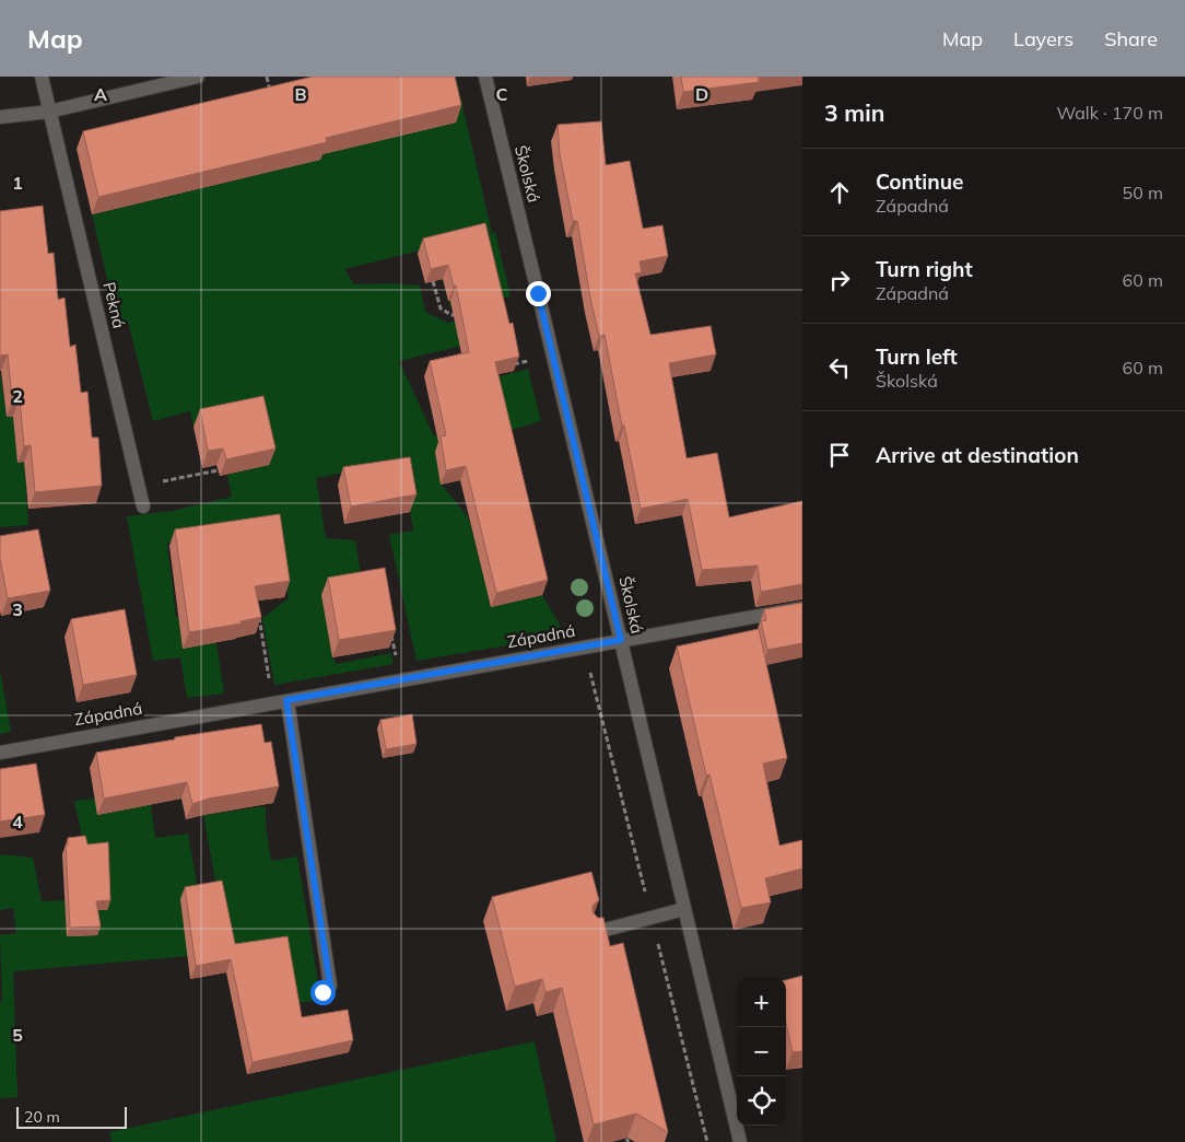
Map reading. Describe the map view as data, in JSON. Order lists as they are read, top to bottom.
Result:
{
  "streets": {
    "street": ["Školská", "Pekná", "Západná"]
  },
  "crossings": [
    ["Školská", "Západná"]
  ],
  "scale_bar": "20 m",
  "page": {
    "header": "Map",
    "nav": ["Map", "Layers", "Share"],
    "heading": ["3 min", "Walk · 170 m"],
    "list": [
      ["Continue", "Západná", "50 m"],
      ["Turn right", "Západná", "60 m"],
      ["Turn left", "Školská", "60 m"],
      "Arrive at destination"
    ],
    "map_buttons": ["+", "−"],
    "scale": "20 m"
  },
  "grid": {
    "columns": [
      "A",
      "B",
      "C",
      "D"
    ],
    "rows": [
      "1",
      "2",
      "3",
      "4",
      "5"
    ]
  }
}
